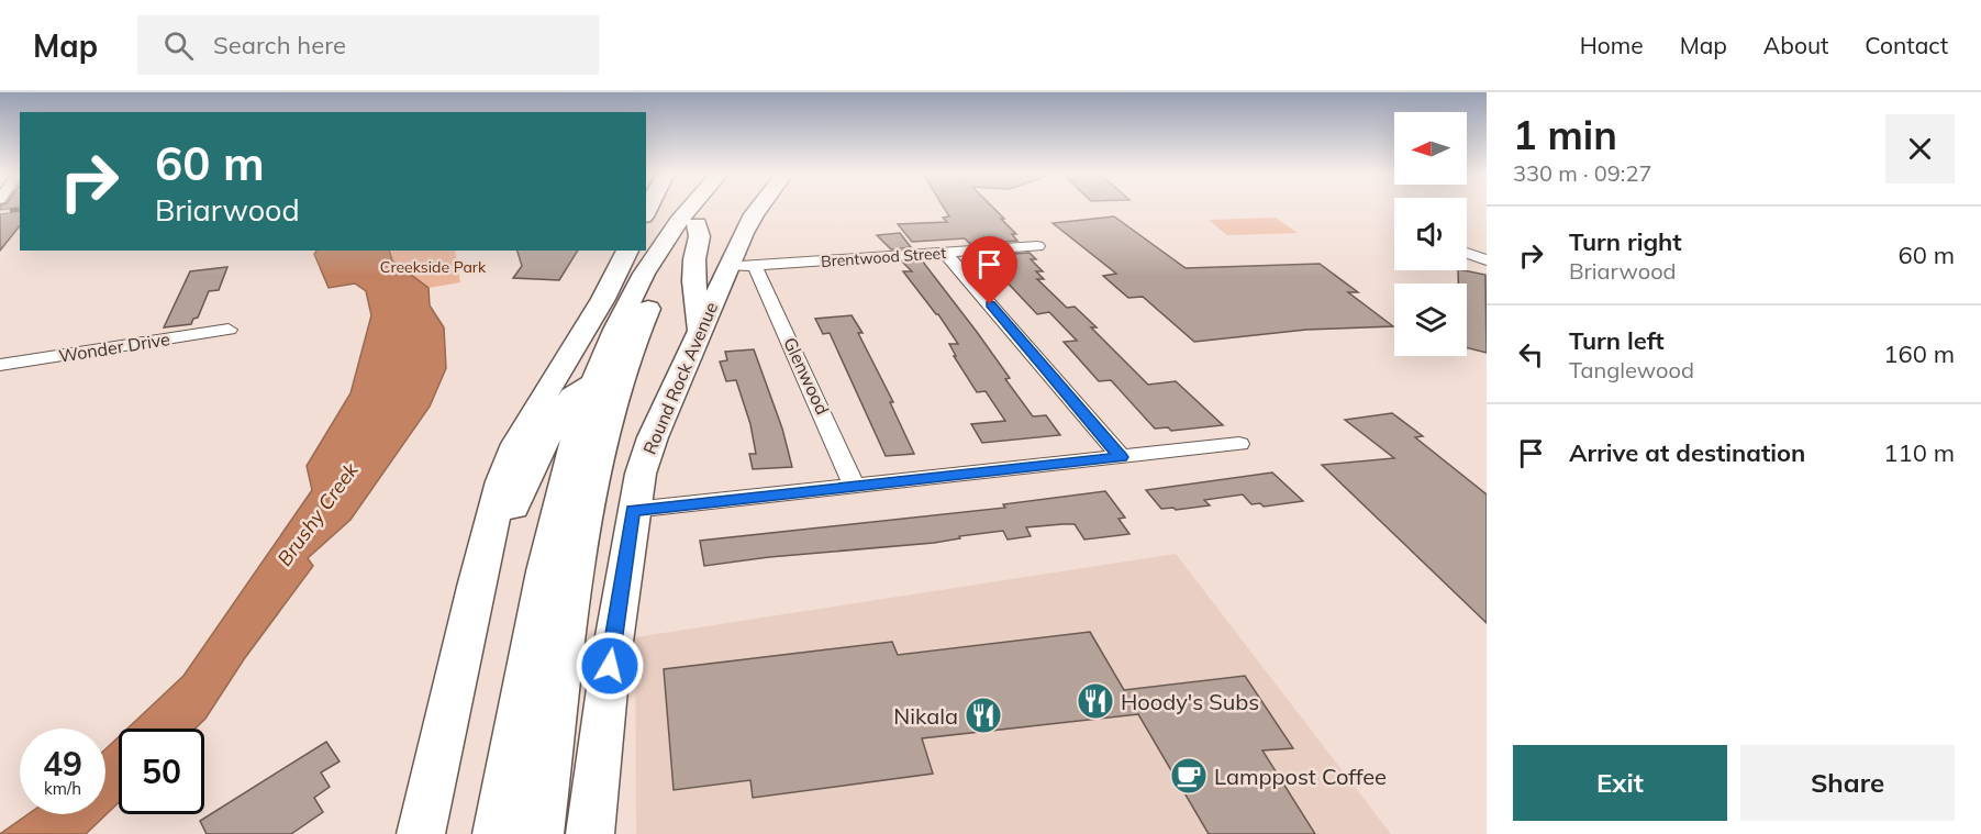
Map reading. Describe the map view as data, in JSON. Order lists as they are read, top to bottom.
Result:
{
  "streets": {
    "main road": ["Round Rock Avenue"],
    "street": ["Brentwood Street", "Wonder Drive", "Glenwood"]
  },
  "crossings": [
    ["Brentwood Street", "Glenwood"],
    ["Brentwood Street", "Round Rock Avenue"]
  ],
  "water": ["Brushy Creek"],
  "parks": ["Creekside Park"],
  "places": {
    "restaurant": ["Hoody's Subs", "Nikala"],
    "cafe": ["Lamppost Coffee"]
  },
  "north": "left",
  "page": {
    "header": "Map",
    "search": "Search here",
    "nav": [
      "Home",
      "Map",
      "About",
      "Contact"
    ],
    "heading": ["1 min", "330 m · 09:27"],
    "turn": ["60 m", "Briarwood"],
    "list": [
      {
        "name": "Turn right",
        "note": "Briarwood",
        "value": "60 m"
      },
      {
        "name": "Turn left",
        "note": "Tanglewood",
        "value": "160 m"
      },
      {
        "name": "Arrive at destination",
        "value": "110 m"
      }
    ],
    "speed": "49 km/h",
    "limit": "50",
    "buttons": ["Exit", "Share"]
  }
}
